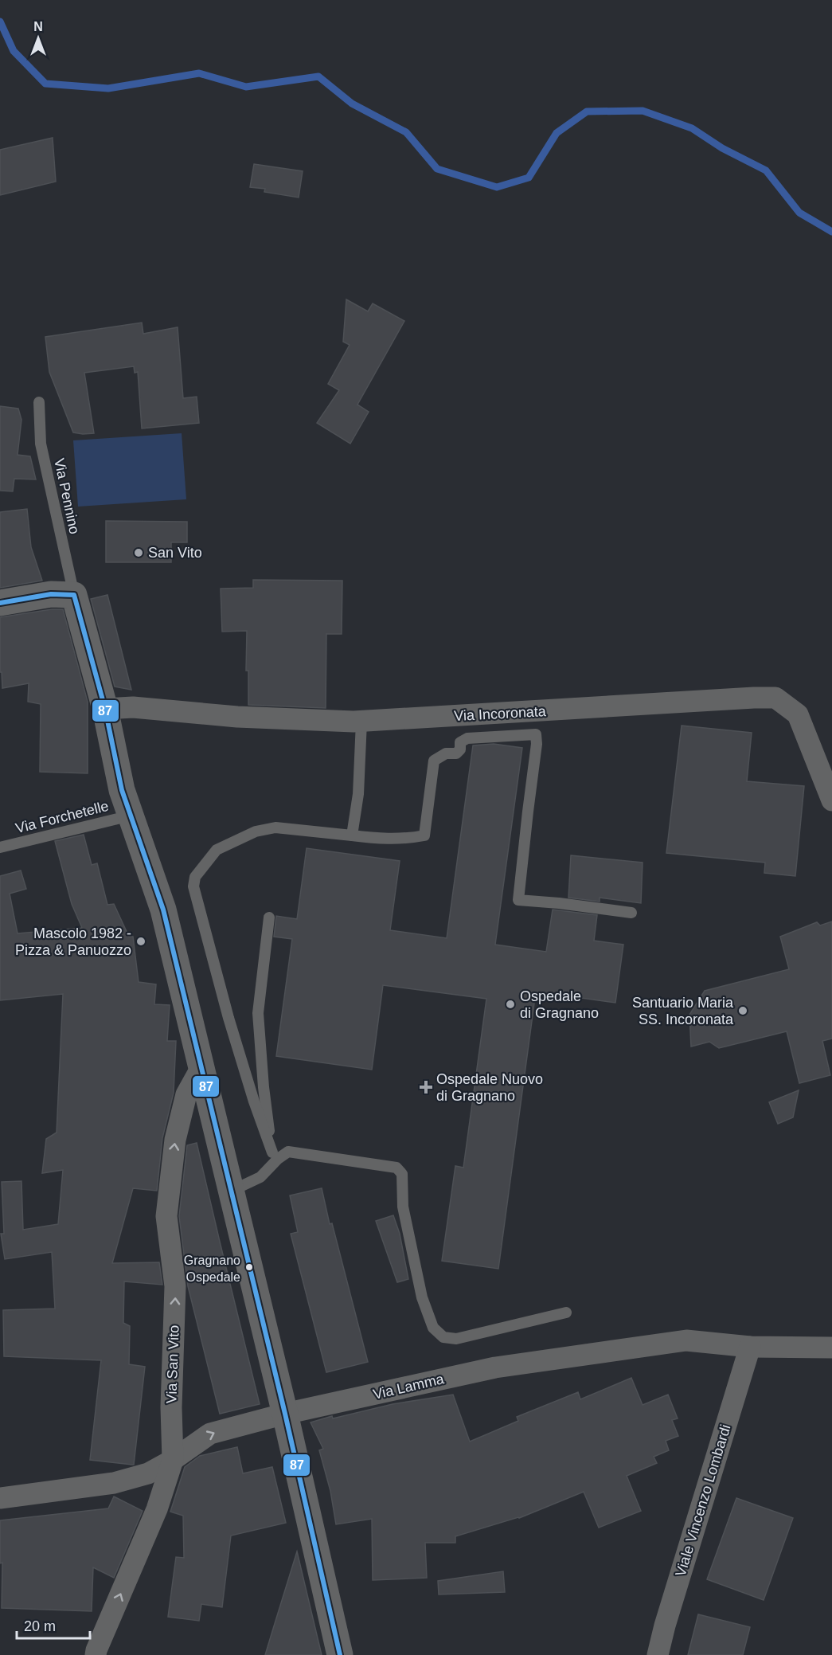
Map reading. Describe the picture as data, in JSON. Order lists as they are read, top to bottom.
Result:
{
  "streets": {
    "street": [
      "Via Incoronata",
      "Via San Vito",
      "Via Lamma",
      "Viale Vincenzo Lombardi"
    ],
    "lane": ["Via Pennino", "Via Forchetelle"]
  },
  "crossings": [
    ["Via San Vito", "Via Lamma"],
    ["Via Lamma", "Viale Vincenzo Lombardi"]
  ],
  "places": {
    "other": [
      "San Vito",
      "Mascolo 1982 - Pizza & Panuozzo",
      "Ospedale di Gragnano",
      "Santuario Maria SS. Incoronata",
      "Gragnano Ospedale"
    ],
    "health": ["Ospedale Nuovo di Gragnano"]
  },
  "lines": ["transit line 87"],
  "scale_bar": "20 m",
  "north": "top"
}
